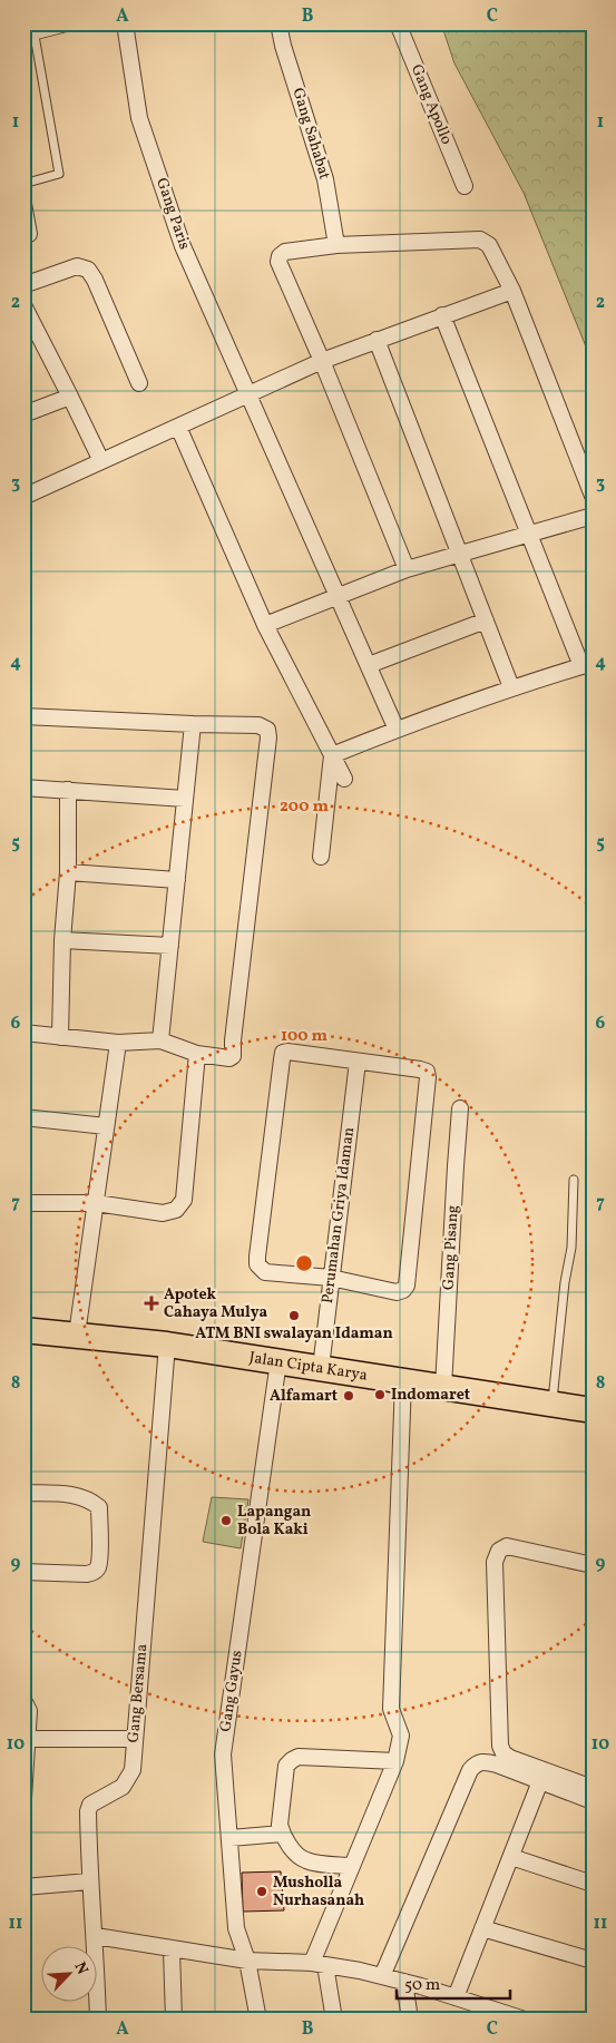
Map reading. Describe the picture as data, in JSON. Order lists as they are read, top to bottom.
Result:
{
  "streets": {
    "main road": ["Jalan Cipta Karya"],
    "street": [
      "Gang Apollo",
      "Gang Sahabat",
      "Gang Paris",
      "Perumahan Griya Idaman",
      "Gang Pisang",
      "Gang Gayus",
      "Gang Bersama"
    ]
  },
  "crossings": [
    ["Perumahan Griya Idaman", "Jalan Cipta Karya"],
    ["Gang Pisang", "Jalan Cipta Karya"],
    ["Jalan Cipta Karya", "Gang Gayus"],
    ["Jalan Cipta Karya", "Gang Bersama"]
  ],
  "places": {
    "health": ["Apotek Cahaya Mulya"],
    "other": [
      "ATM BNI swalayan Idaman",
      "Indomaret",
      "Alfamart",
      "Lapangan Bola Kaki",
      "Musholla Nurhasanah"
    ]
  },
  "scale_bar": "50 m",
  "north": "top right",
  "grid": {
    "columns": ["A", "B", "C"],
    "rows": [
      "1",
      "2",
      "3",
      "4",
      "5",
      "6",
      "7",
      "8",
      "9",
      "10",
      "11"
    ]
  },
  "rings": ["200 m", "100 m"]
}
